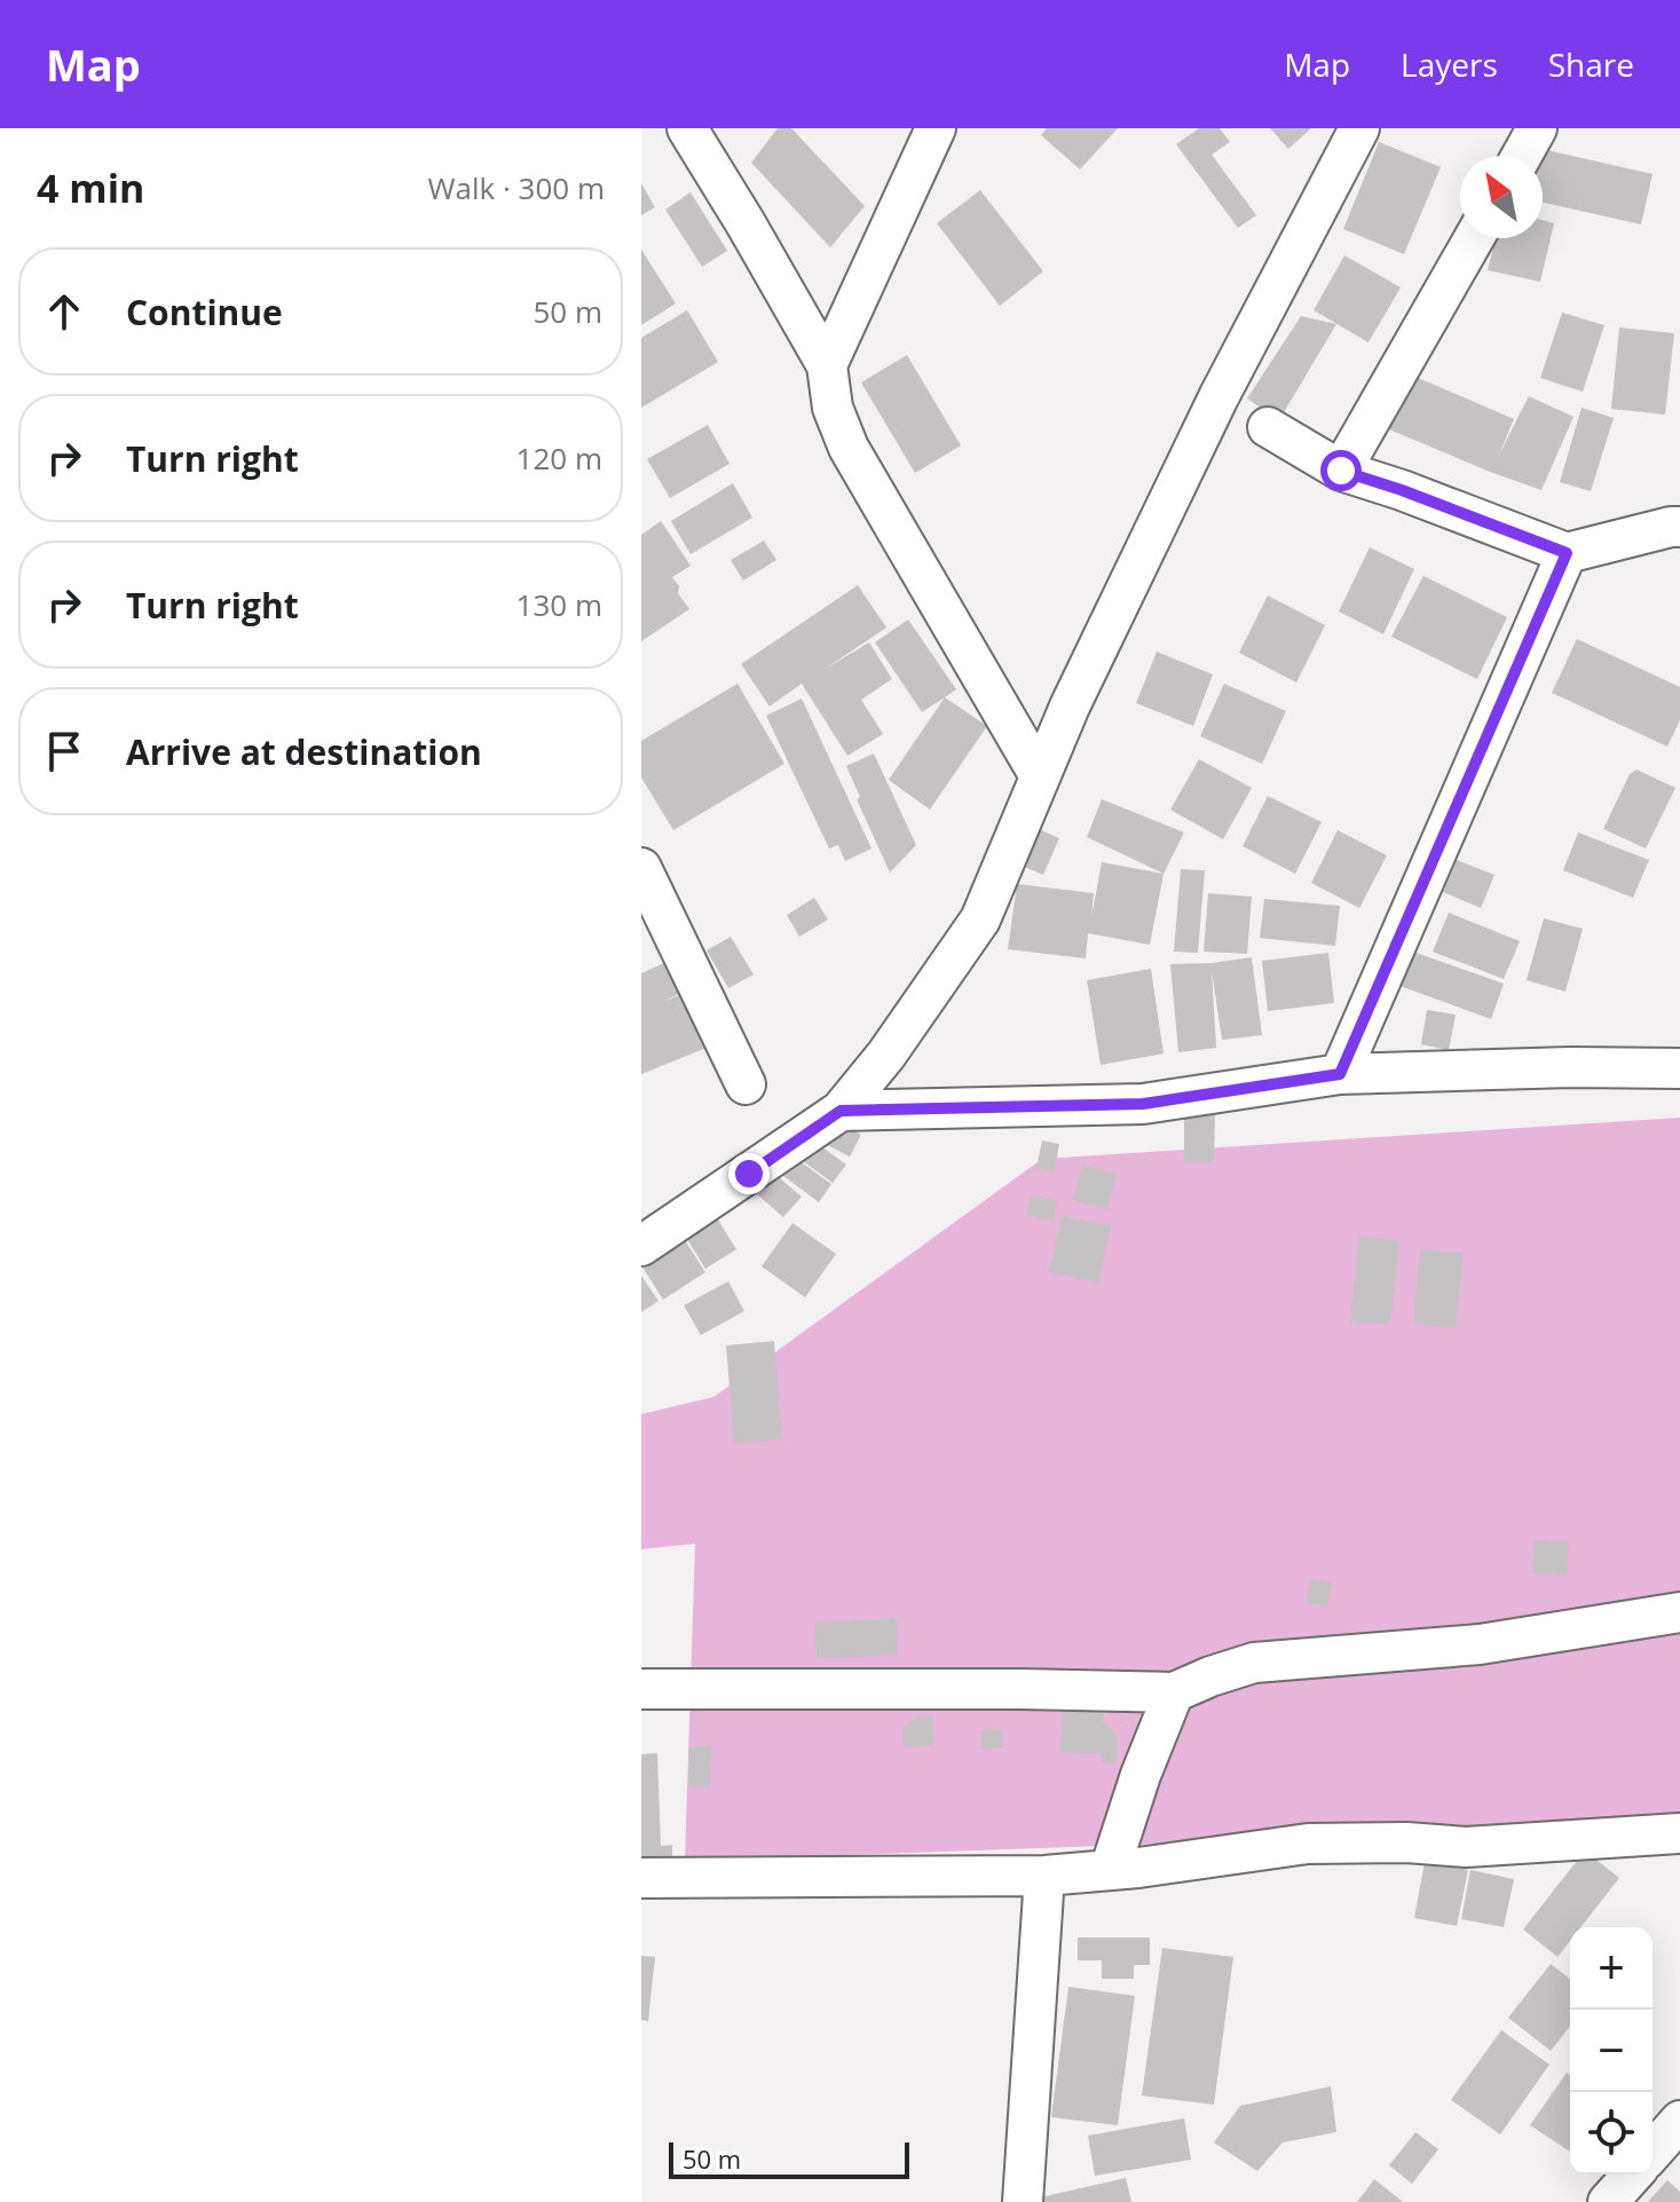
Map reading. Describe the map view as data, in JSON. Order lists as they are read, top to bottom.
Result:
{
  "scale_bar": "50 m",
  "north": "top left",
  "page": {
    "header": "Map",
    "nav": ["Map", "Layers", "Share"],
    "heading": ["4 min", "Walk · 300 m"],
    "list": [
      ["Continue", "50 m"],
      ["Turn right", "120 m"],
      ["Turn right", "130 m"],
      "Arrive at destination"
    ],
    "map_buttons": ["+", "−"],
    "scale": "50 m"
  }
}
